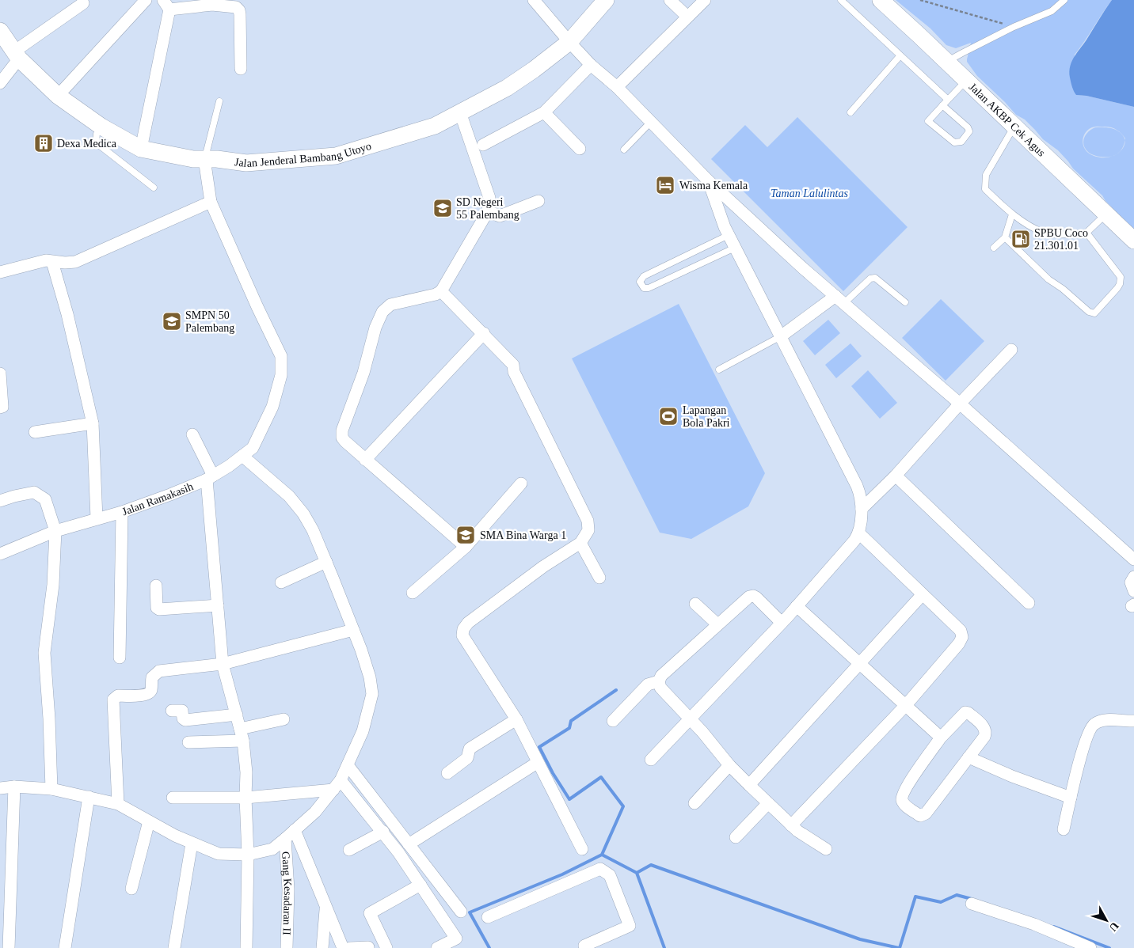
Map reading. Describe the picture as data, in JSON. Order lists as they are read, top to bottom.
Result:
{
  "streets": {
    "street": [
      "Jalan AKBP Cek Agus",
      "Jalan Jenderal Bambang Utoyo",
      "Jalan Ramakasih",
      "Gang Kesadaran II"
    ]
  },
  "crossings": [
    ["Jalan Jenderal Bambang Utoyo", "Jalan Ramakasih"]
  ],
  "parks": ["Taman Lalulintas"],
  "places": {
    "building": ["Dexa Medica"],
    "hotel": ["Wisma Kemala"],
    "school or university": ["SD Negeri 55 Palembang", "SMPN 50 Palembang", "SMA Bina Warga 1"],
    "fuel station": ["SPBU Coco 21.301.01"],
    "sports": ["Lapangan Bola Pakri"]
  },
  "north": "bottom right"
}
